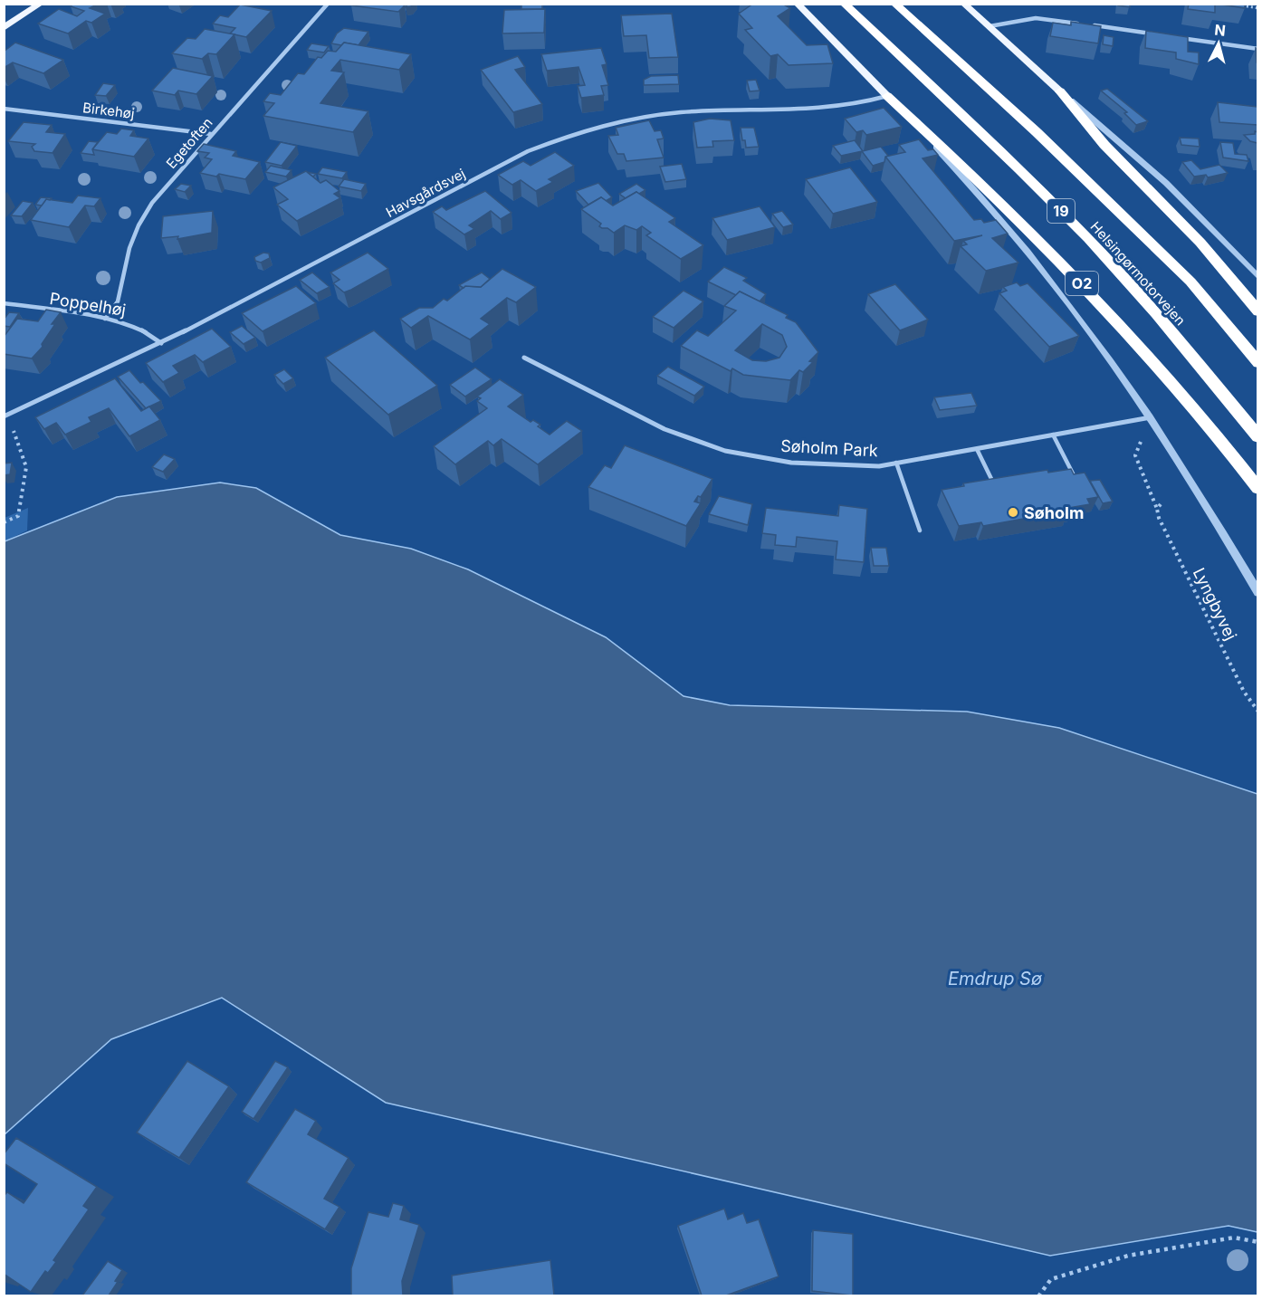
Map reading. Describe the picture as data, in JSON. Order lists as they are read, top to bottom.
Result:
{
  "streets": {
    "highway": ["19", "Helsingørmotorvejen", "O2"],
    "street": [
      "Birkehøj",
      "Egetoften",
      "Havsgårdsvej",
      "Poppelhøj",
      "Søholm Park"
    ],
    "path": ["Lyngbyvej"]
  },
  "crossings": [
    ["Birkehøj", "Egetoften"],
    ["Egetoften", "Poppelhøj"],
    ["Havsgårdsvej", "O2"],
    ["Havsgårdsvej", "Poppelhøj"]
  ],
  "water": ["Emdrup Sø"],
  "places": ["Søholm"],
  "north": "top"
}
